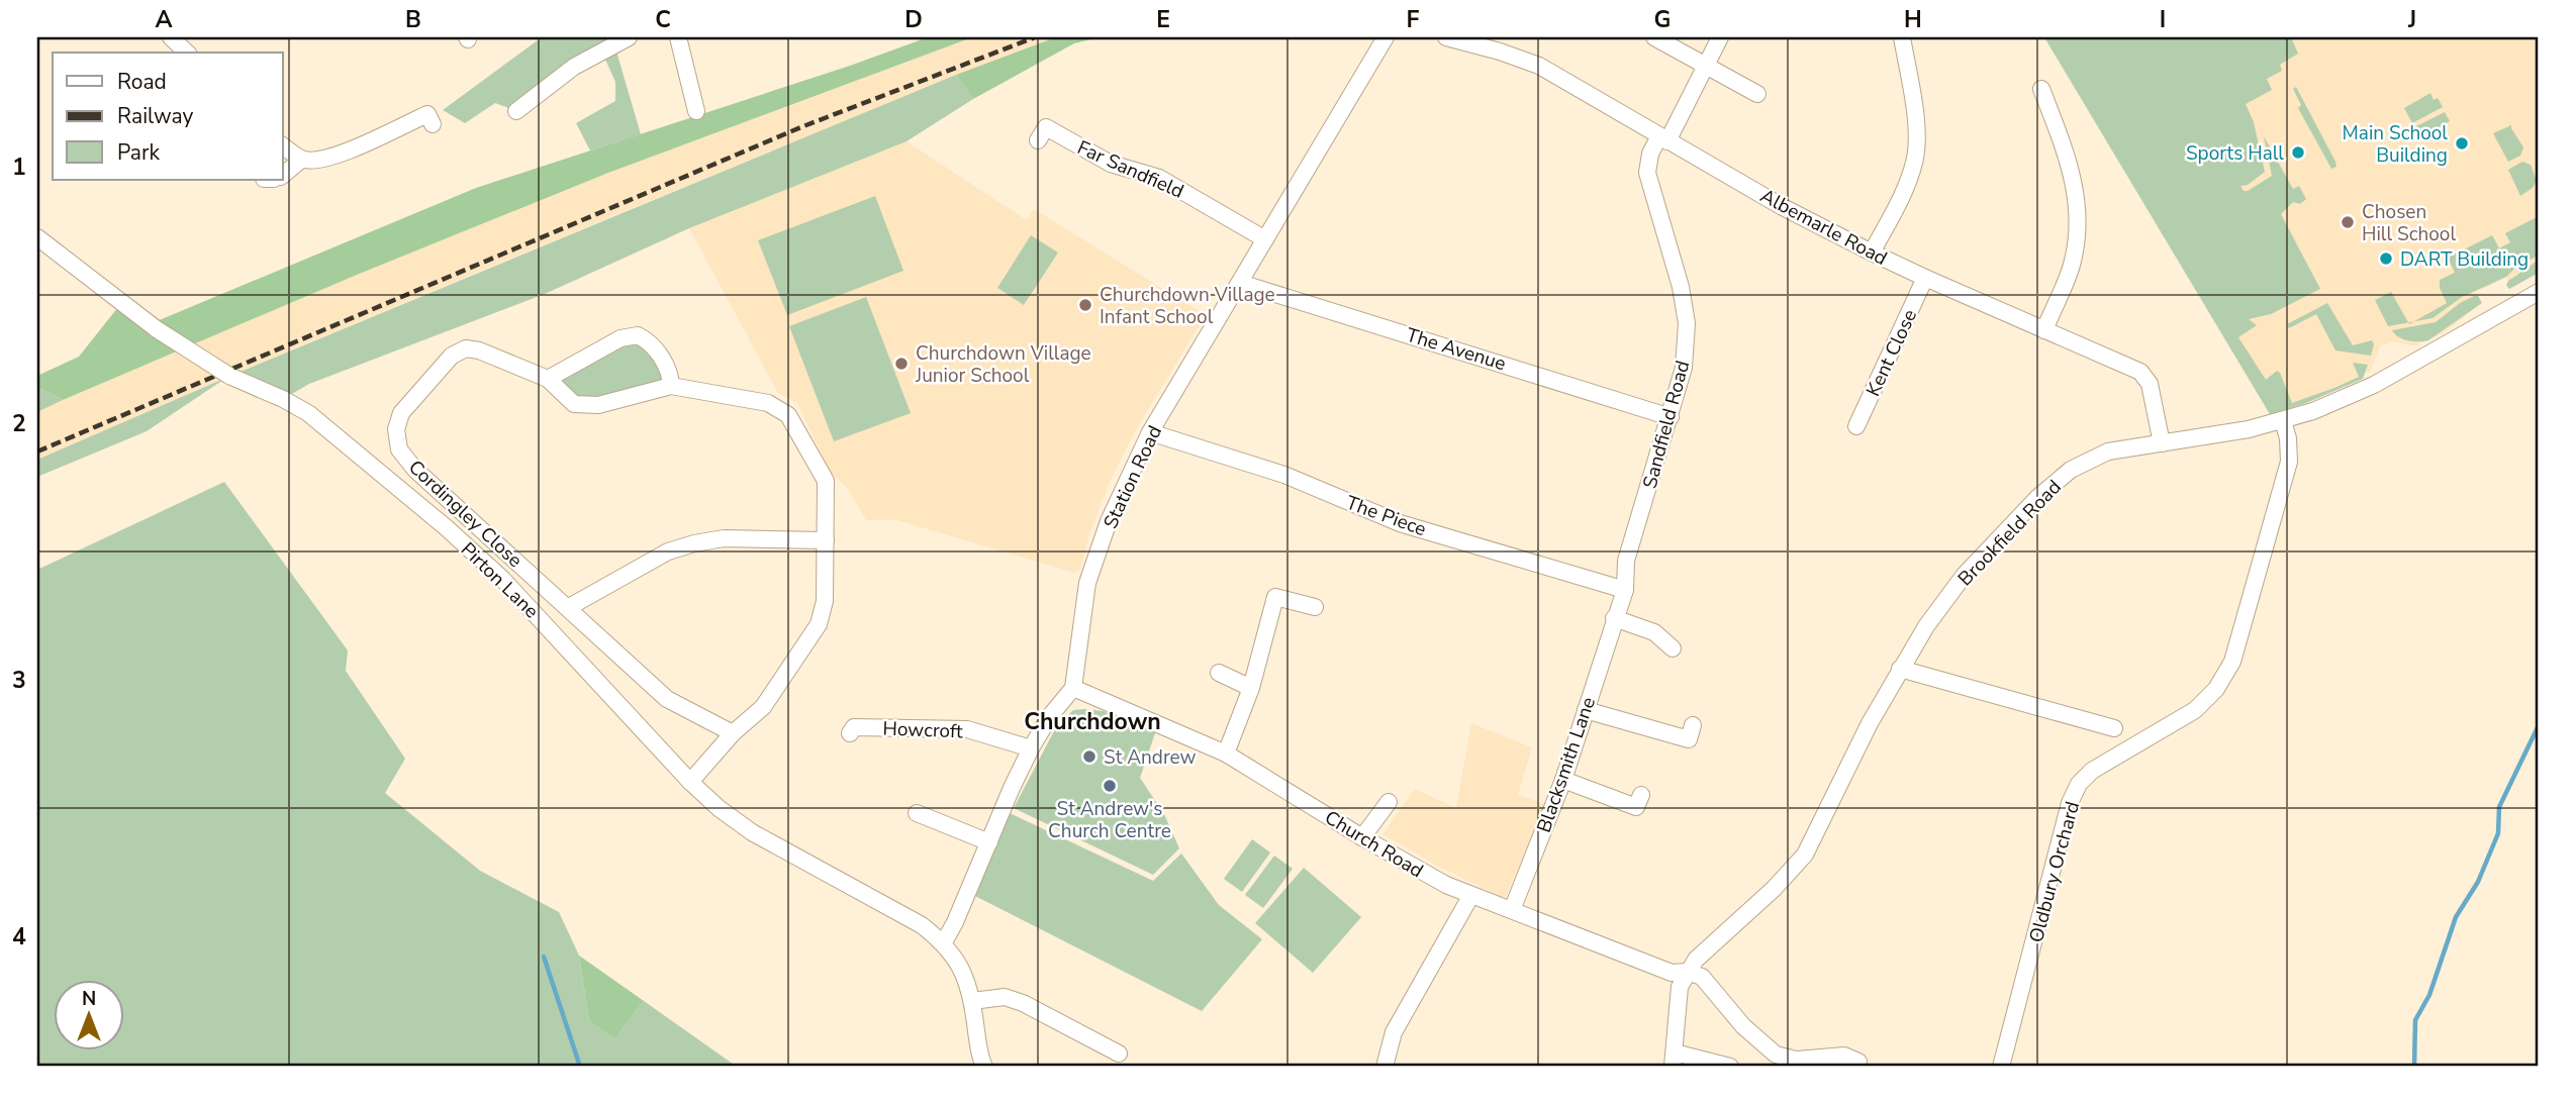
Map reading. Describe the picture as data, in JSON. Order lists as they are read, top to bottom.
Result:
{
  "streets": {
    "street": [
      "Far Sandfield",
      "Albemarle Road",
      "The Avenue",
      "Kent Close",
      "Sandfield Road",
      "Station Road",
      "Cordingley Close",
      "The Piece",
      "Brookfield Road",
      "Pirton Lane",
      "Howcroft",
      "Blacksmith Lane",
      "Church Road",
      "Oldbury Orchard"
    ]
  },
  "crossings": [
    ["Far Sandfield", "Station Road"],
    ["Albemarle Road", "Kent Close"],
    ["Albemarle Road", "Sandfield Road"],
    ["Albemarle Road", "Brookfield Road"],
    ["The Avenue", "Sandfield Road"],
    ["The Avenue", "Station Road"],
    ["Sandfield Road", "The Piece"],
    ["Sandfield Road", "Blacksmith Lane"],
    ["Station Road", "The Piece"],
    ["Station Road", "Church Road"],
    ["Cordingley Close", "Pirton Lane"],
    ["The Piece", "Blacksmith Lane"],
    ["Brookfield Road", "Church Road"],
    ["Brookfield Road", "Oldbury Orchard"],
    ["Blacksmith Lane", "Church Road"]
  ],
  "districts": ["Churchdown"],
  "places": [
    "Main School Building",
    "Sports Hall",
    "Chosen Hill School",
    "DART Building",
    "Churchdown Village Infant School",
    "Churchdown Village Junior School",
    "St Andrew",
    "St Andrew's Church Centre"
  ],
  "legend": ["Road", "Railway", "Park"],
  "north": "top",
  "grid": {
    "columns": [
      "A",
      "B",
      "C",
      "D",
      "E",
      "F",
      "G",
      "H",
      "I",
      "J"
    ],
    "rows": [
      "1",
      "2",
      "3",
      "4"
    ]
  }
}
